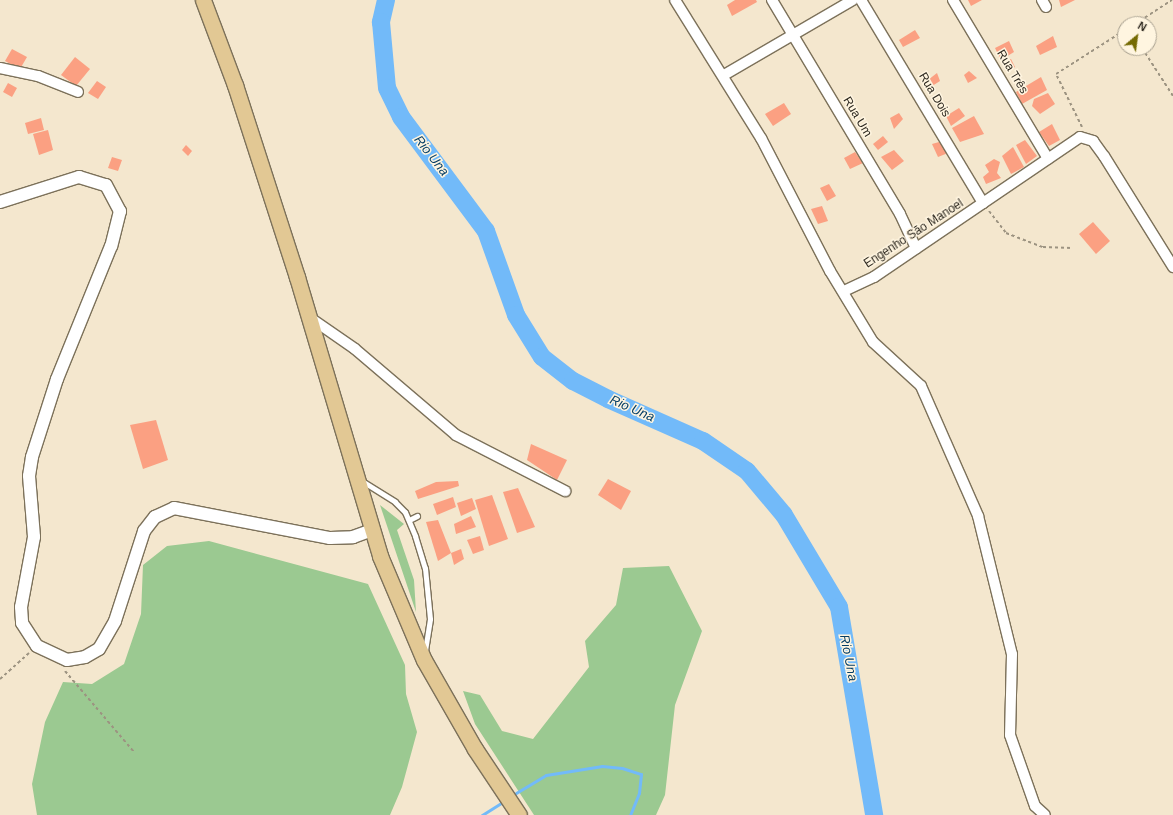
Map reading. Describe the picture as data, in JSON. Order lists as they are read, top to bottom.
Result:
{
  "streets": {
    "street": [
      "Rua Três",
      "Rua Dois",
      "Rua Um",
      "Engenho São Manoel"
    ]
  },
  "crossings": [
    ["Rua Três", "Engenho São Manoel"],
    ["Rua Dois", "Engenho São Manoel"],
    ["Rua Um", "Engenho São Manoel"]
  ],
  "water": ["Rio Una"],
  "north": "top right"
}
